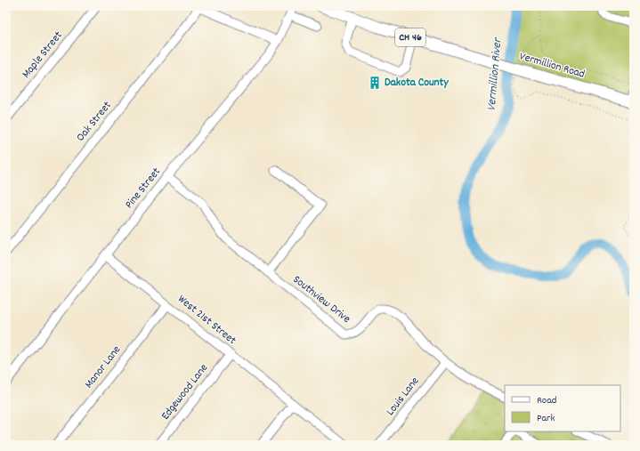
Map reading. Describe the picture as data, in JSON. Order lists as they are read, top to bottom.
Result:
{
  "streets": {
    "main road": ["CH 46", "Vermillion Road"],
    "street": [
      "Maple Street",
      "Oak Street",
      "Pine Street",
      "Southview Drive",
      "West 21st Street",
      "Manor Lane",
      "Edgewood Lane",
      "Louis Lane"
    ]
  },
  "crossings": [
    ["Pine Street", "Southview Drive"],
    ["Pine Street", "West 21st Street"],
    ["Southview Drive", "Louis Lane"],
    ["West 21st Street", "Manor Lane"],
    ["West 21st Street", "Edgewood Lane"]
  ],
  "water": ["Vermillion River"],
  "places": {
    "building": ["Dakota County"]
  },
  "legend": ["Road", "Park"]
}
